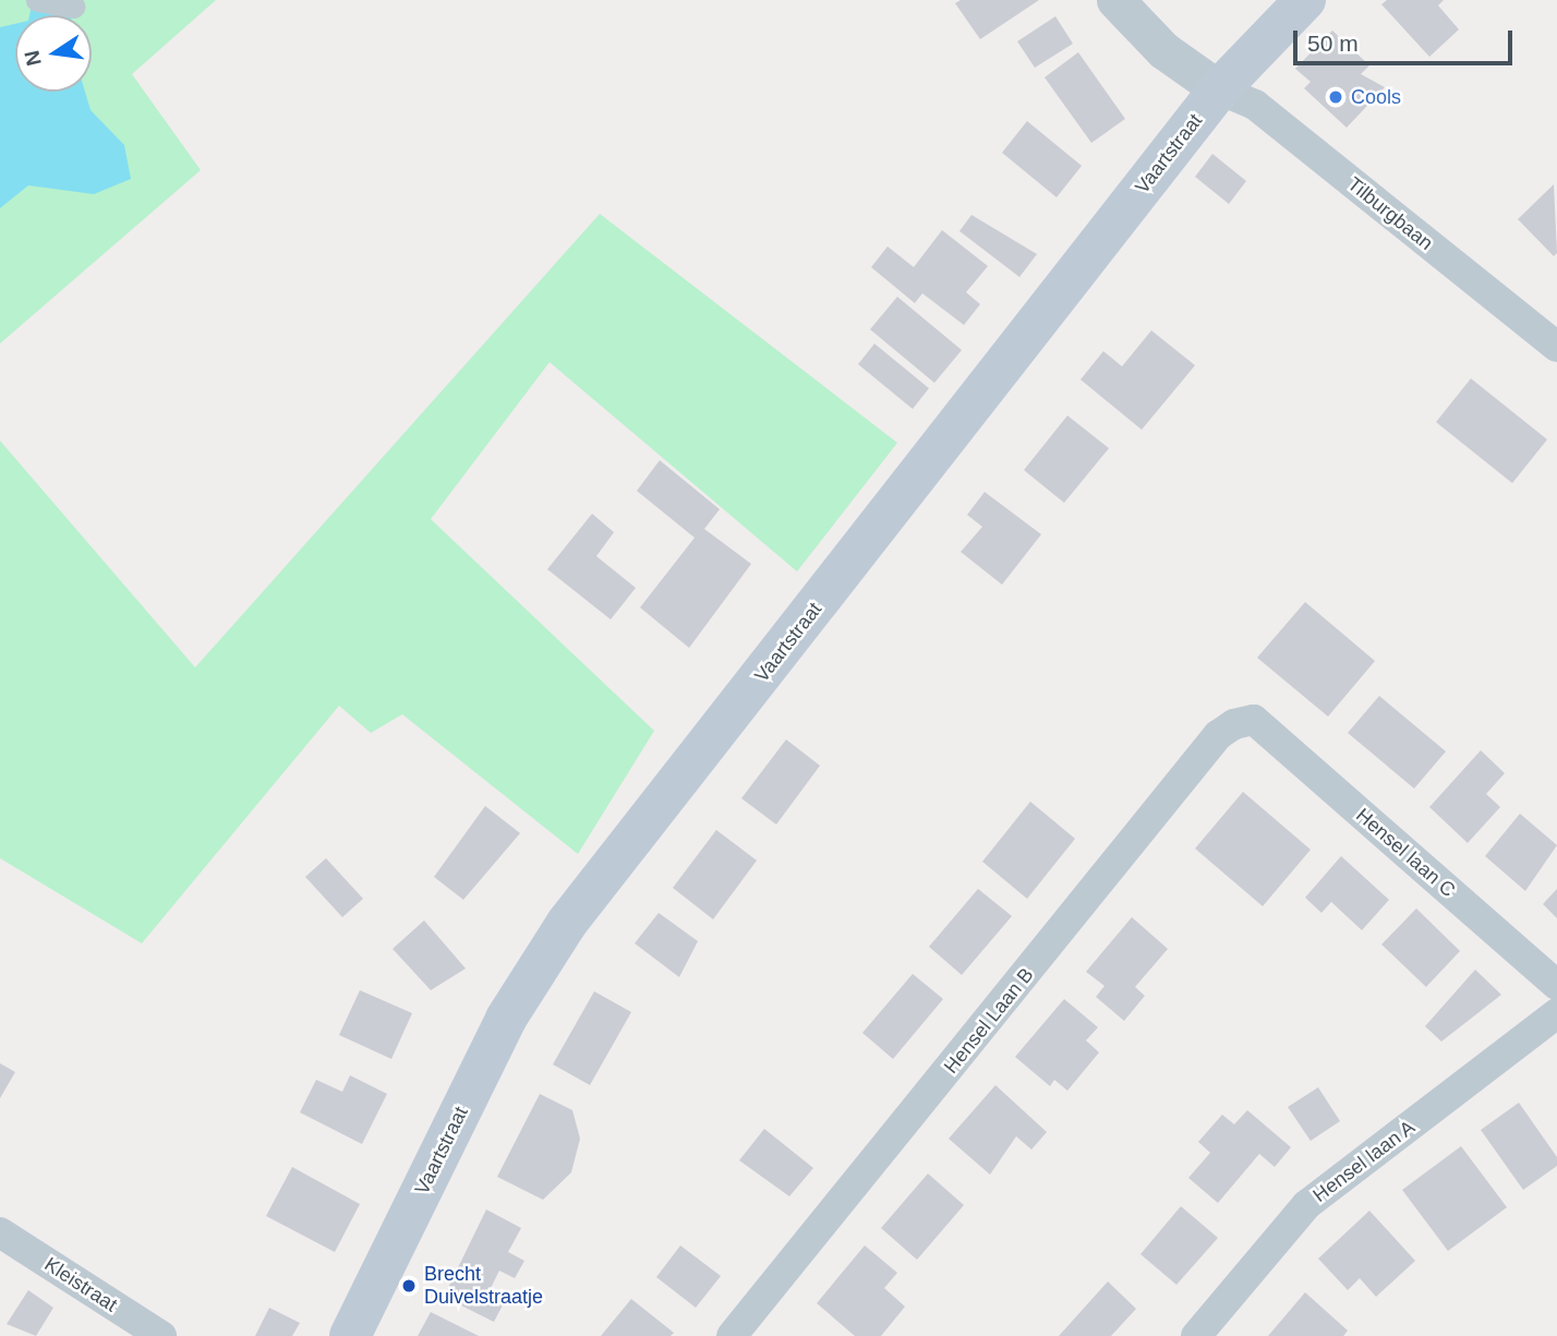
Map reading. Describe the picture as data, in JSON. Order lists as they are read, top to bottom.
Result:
{
  "streets": {
    "main road": ["Vaartstraat"],
    "street": [
      "Tilburgbaan",
      "Hensel laan C",
      "Hensel Laan B",
      "Hensel laan A",
      "Kleistraat"
    ]
  },
  "crossings": [
    ["Vaartstraat", "Tilburgbaan"],
    ["Hensel laan C", "Hensel Laan B"]
  ],
  "places": ["Cools", "Brecht Duivelstraatje"],
  "scale_bar": "50 m",
  "north": "left"
}
